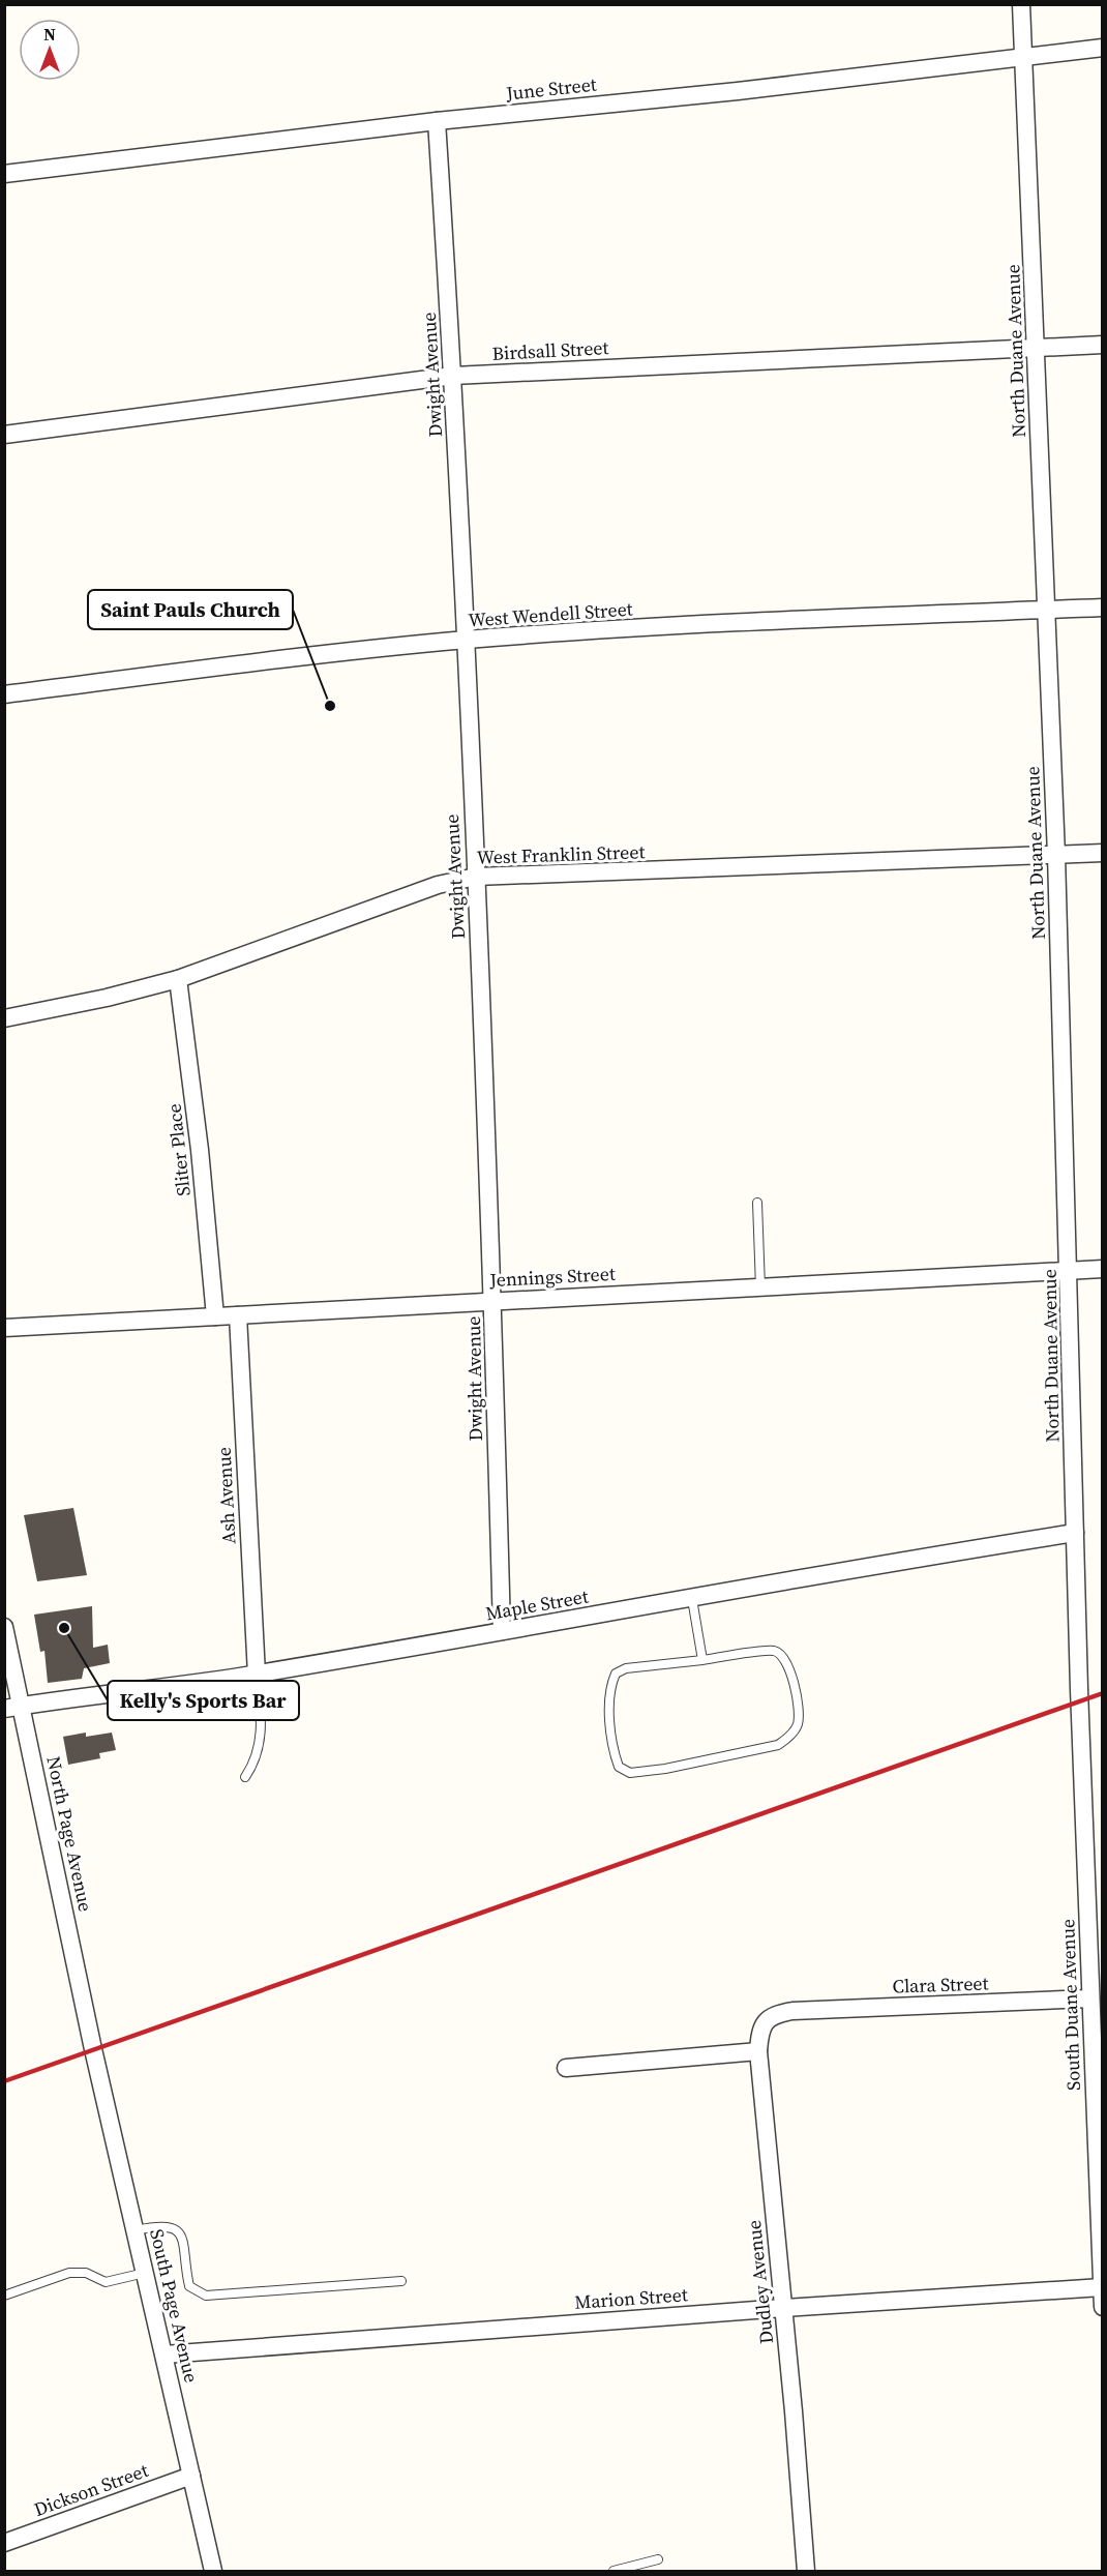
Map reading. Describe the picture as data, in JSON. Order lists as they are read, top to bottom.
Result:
{
  "streets": {
    "street": [
      "June Street",
      "Birdsall Street",
      "North Duane Avenue",
      "Dwight Avenue",
      "West Wendell Street",
      "West Franklin Street",
      "Sliter Place",
      "Jennings Street",
      "Ash Avenue",
      "Maple Street",
      "North Page Avenue",
      "Clara Street",
      "South Duane Avenue",
      "Dudley Avenue",
      "Marion Street",
      "South Page Avenue",
      "Dickson Street"
    ]
  },
  "crossings": [
    ["June Street", "North Duane Avenue"],
    ["June Street", "Dwight Avenue"],
    ["Birdsall Street", "North Duane Avenue"],
    ["Birdsall Street", "Dwight Avenue"],
    ["North Duane Avenue", "West Wendell Street"],
    ["North Duane Avenue", "West Franklin Street"],
    ["North Duane Avenue", "Jennings Street"],
    ["North Duane Avenue", "Maple Street"],
    ["North Duane Avenue", "South Duane Avenue"],
    ["Dwight Avenue", "West Wendell Street"],
    ["Dwight Avenue", "West Franklin Street"],
    ["Dwight Avenue", "Jennings Street"],
    ["Dwight Avenue", "Maple Street"],
    ["West Franklin Street", "Sliter Place"],
    ["Sliter Place", "Jennings Street"],
    ["Jennings Street", "Ash Avenue"],
    ["Ash Avenue", "Maple Street"],
    ["Maple Street", "North Page Avenue"],
    ["North Page Avenue", "South Page Avenue"],
    ["Clara Street", "South Duane Avenue"],
    ["Clara Street", "Dudley Avenue"],
    ["South Duane Avenue", "Marion Street"],
    ["Dudley Avenue", "Marion Street"],
    ["Marion Street", "South Page Avenue"],
    ["South Page Avenue", "Dickson Street"]
  ],
  "places": ["Saint Pauls Church", "Kelly's Sports Bar"],
  "north": "top"
}
